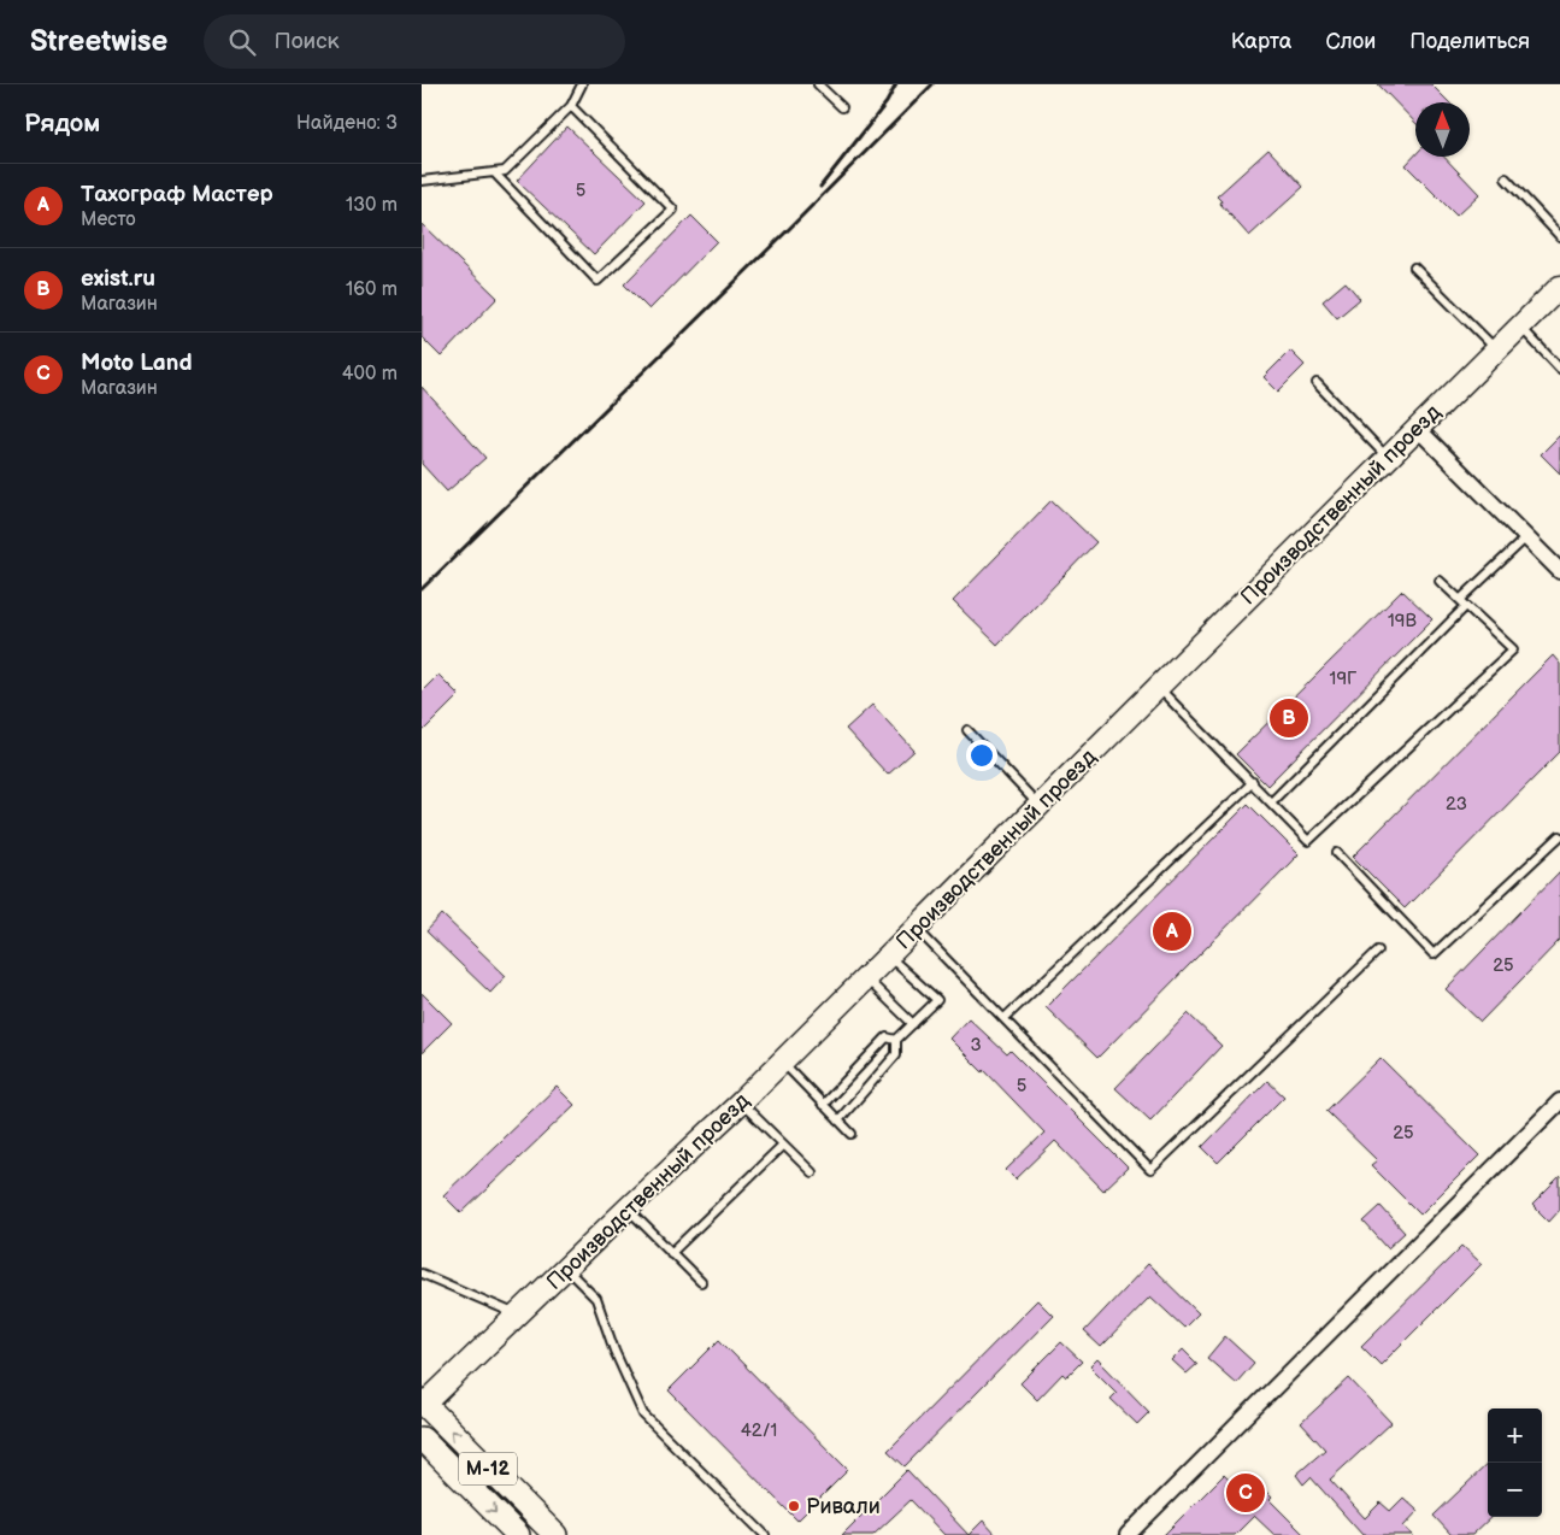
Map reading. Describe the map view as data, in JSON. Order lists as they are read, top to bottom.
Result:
{
  "streets": {
    "main road": ["М-12"],
    "street": ["Производственный проезд"]
  },
  "crossings": [
    ["Производственный проезд", "М-12"]
  ],
  "places": ["Ривали"],
  "house_numbers": [
    "5",
    "19В",
    "19Г",
    "23",
    "25",
    "3",
    "5",
    "25",
    "42/1"
  ],
  "north": "top",
  "page": {
    "header": "Streetwise",
    "search": "Поиск",
    "nav": ["Карта", "Слои", "Поделиться"],
    "heading": ["Рядом", "Найдено: 3"],
    "list": [
      {
        "mark": "A",
        "name": "Тахограф Мастер",
        "note": "Место",
        "value": "130 m"
      },
      {
        "mark": "B",
        "name": "exist.ru",
        "note": "Магазин",
        "value": "160 m"
      },
      {
        "mark": "C",
        "name": "Moto Land",
        "note": "Магазин",
        "value": "400 m"
      }
    ],
    "pins": ["B", "A", "C"],
    "map_buttons": ["+", "−"]
  }
}
